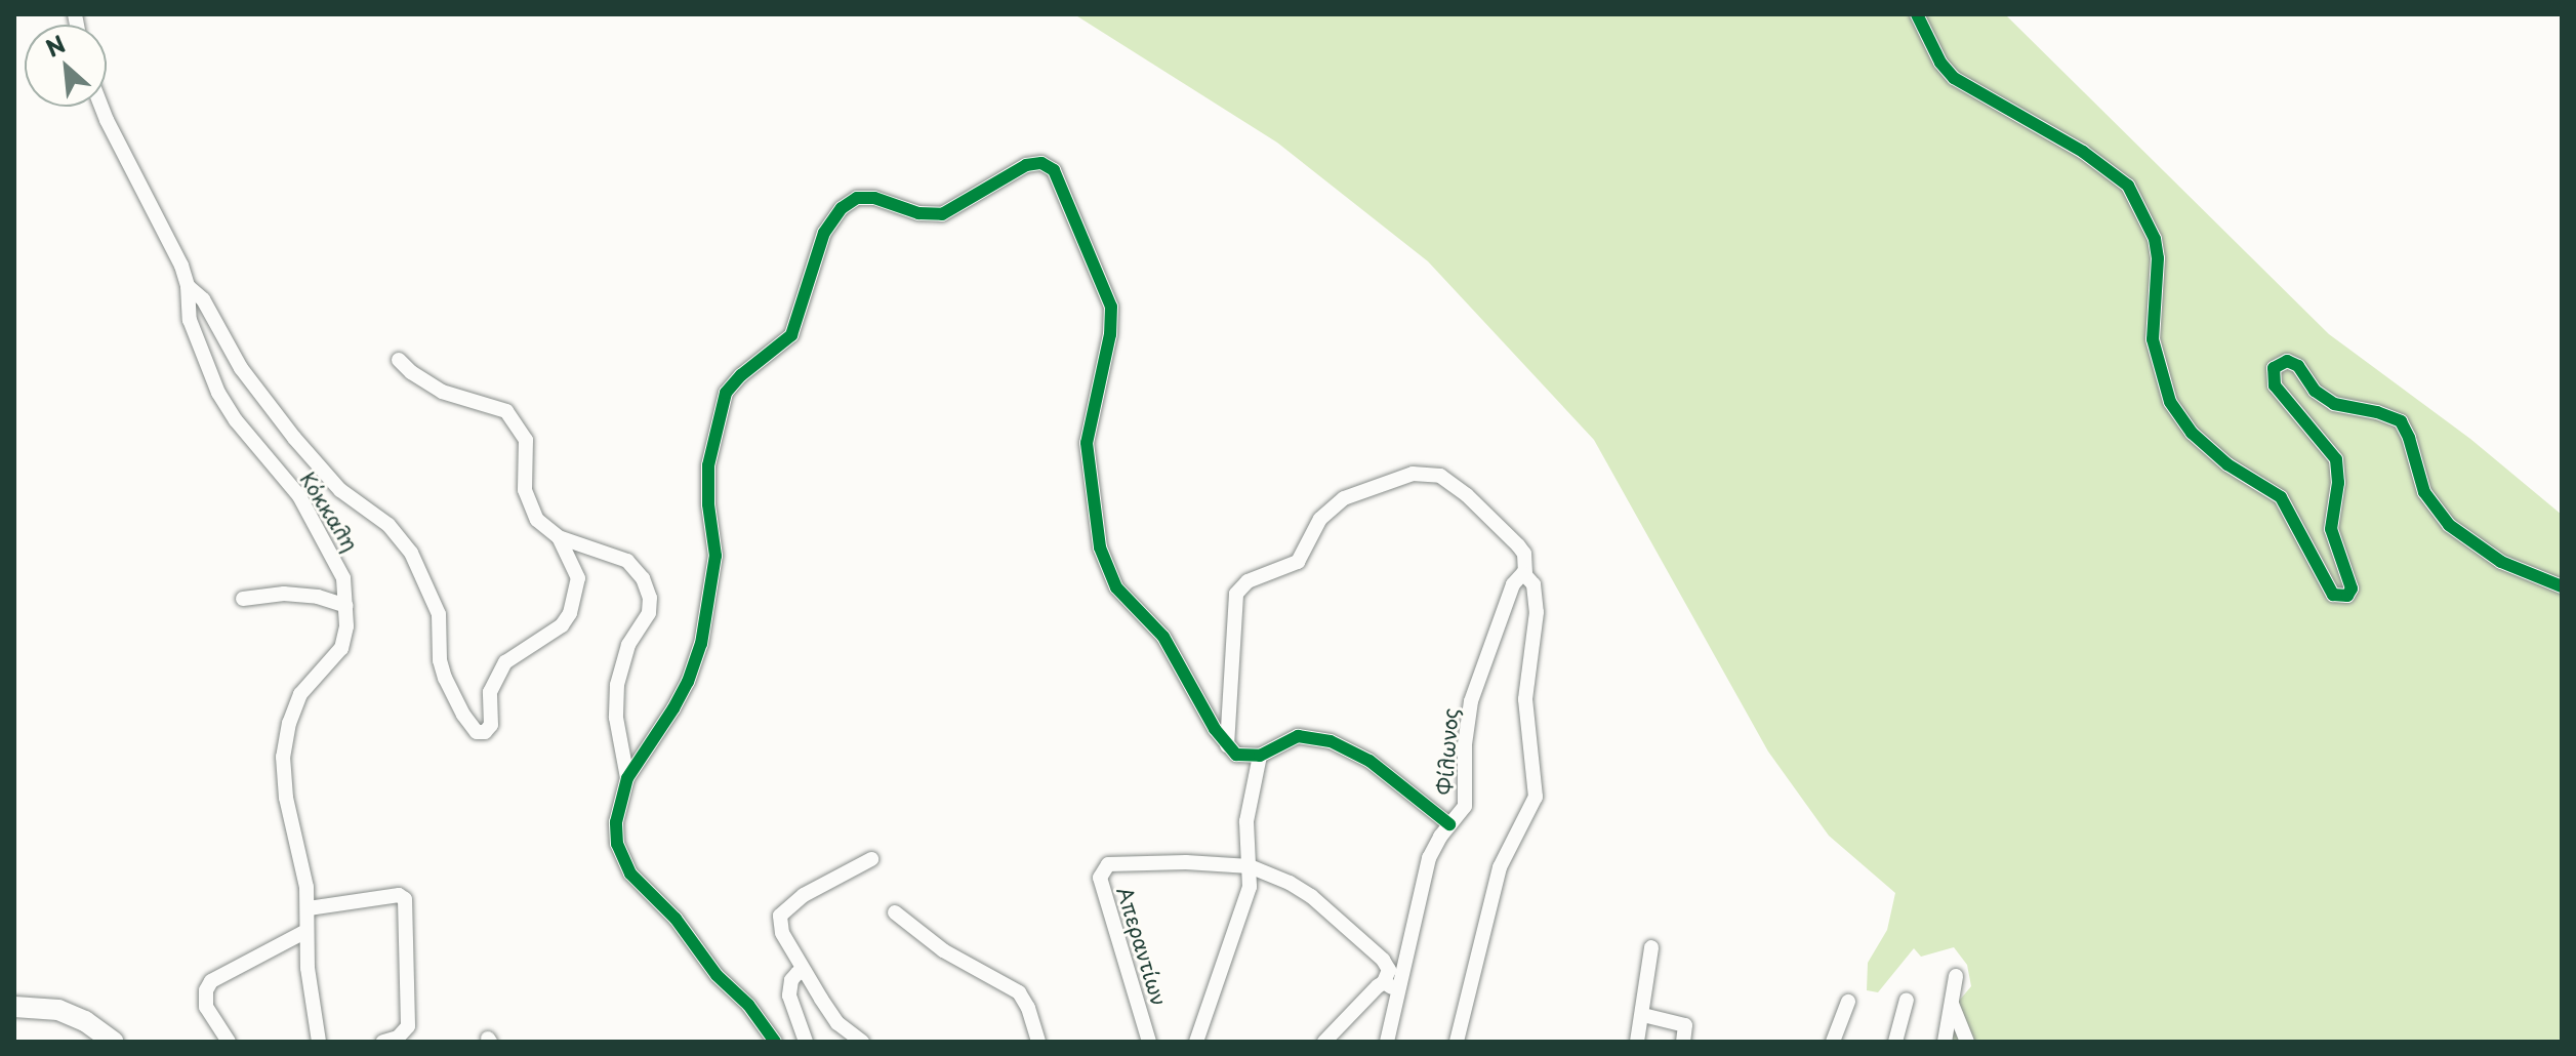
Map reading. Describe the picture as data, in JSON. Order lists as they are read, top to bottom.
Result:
{
  "streets": {
    "street": ["Κόκκαλη", "Φίλωνος", "Απεραντίων"]
  },
  "north": "top left"
}
